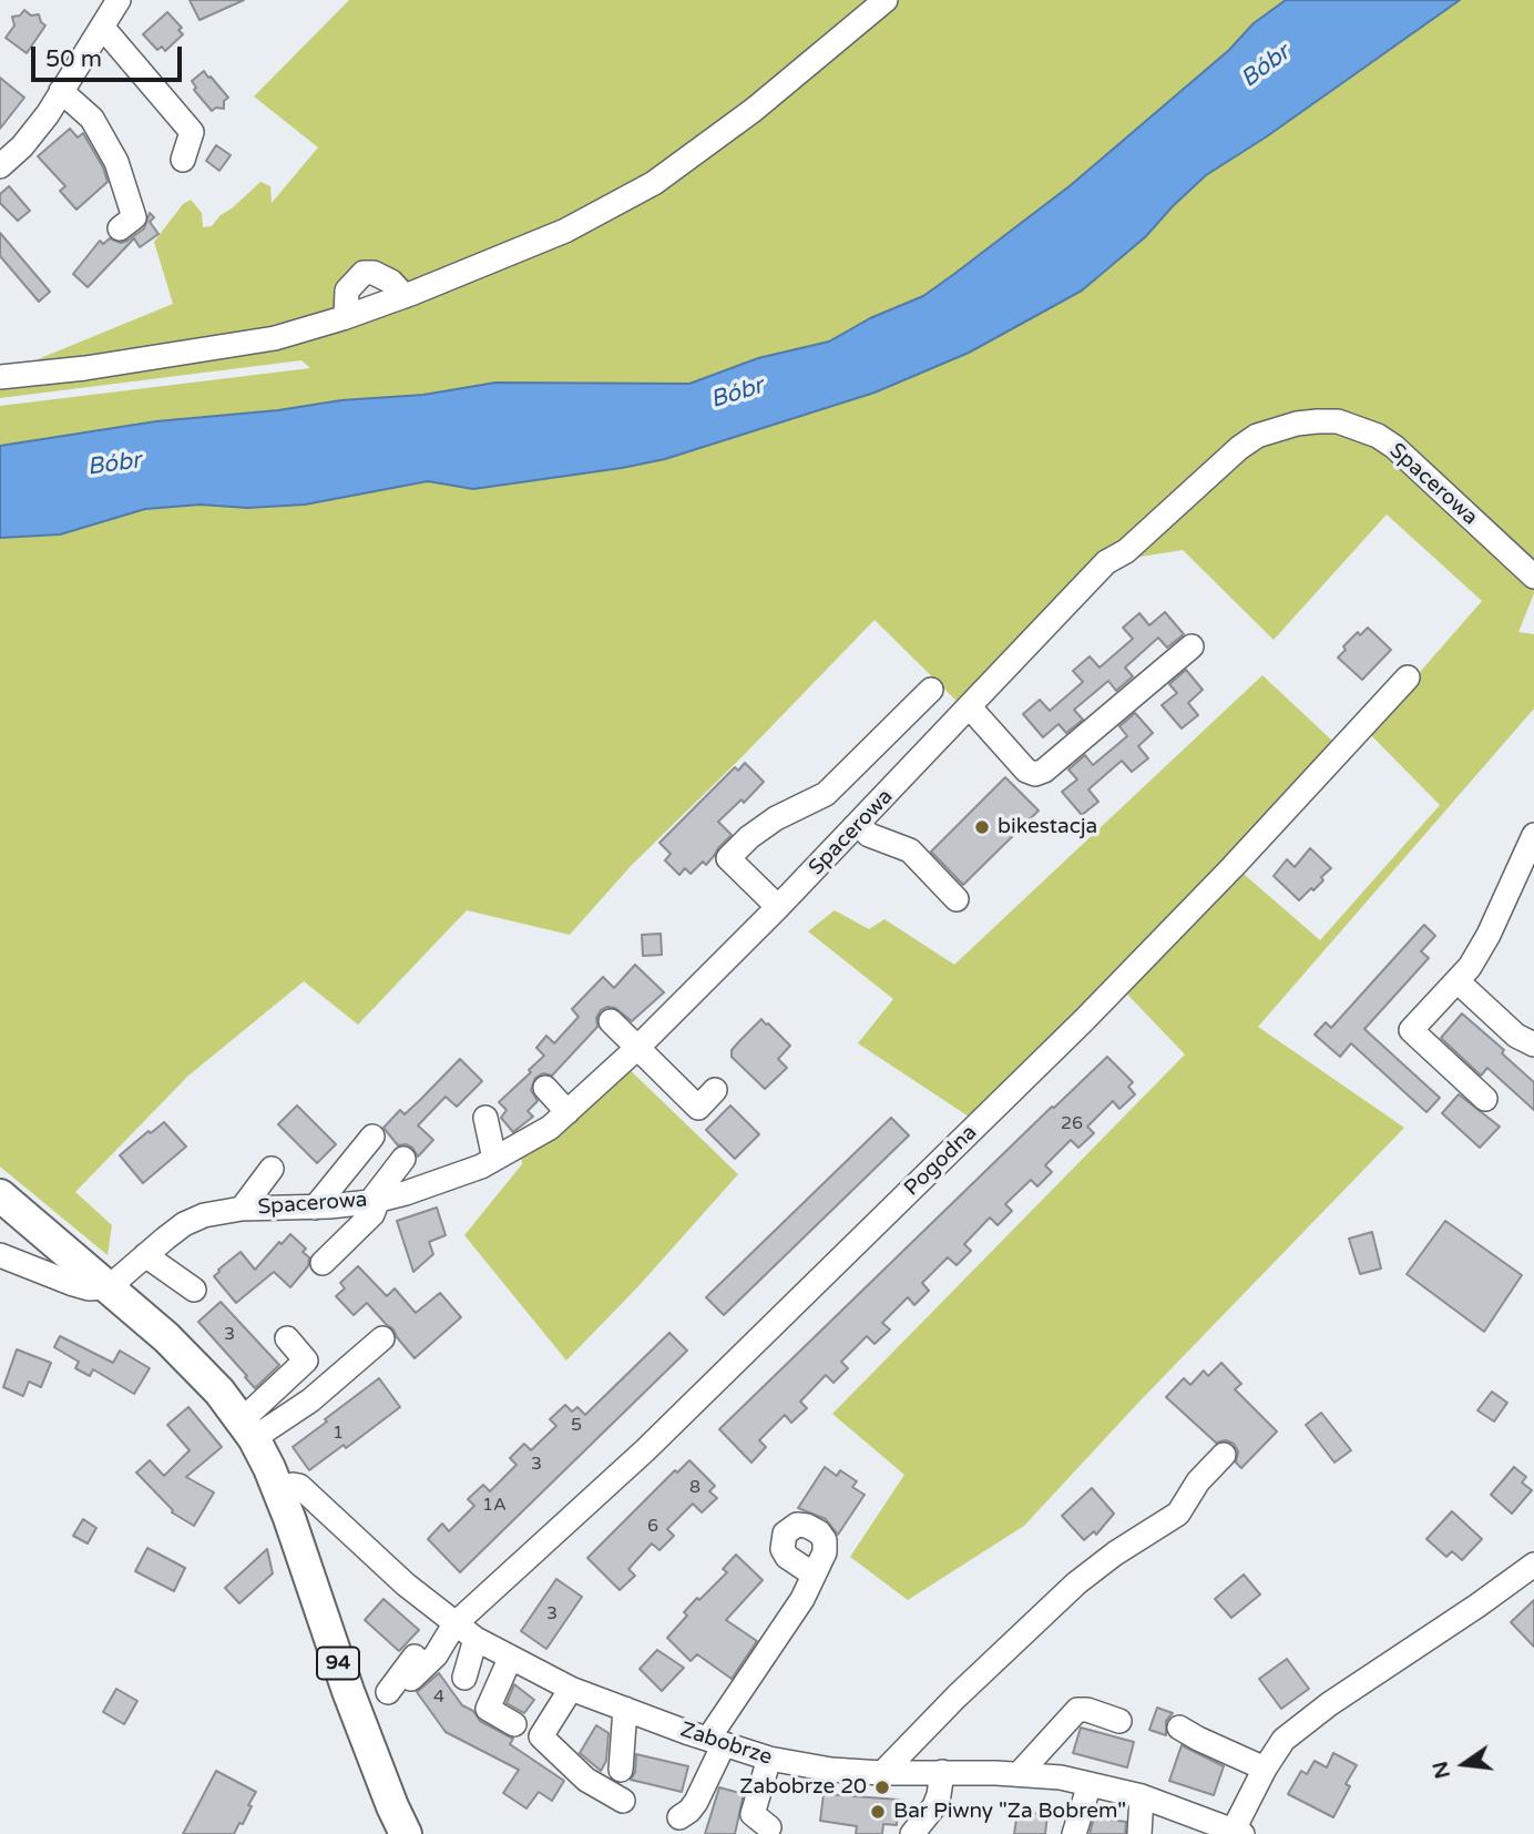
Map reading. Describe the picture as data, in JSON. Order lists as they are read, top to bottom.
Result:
{
  "streets": {
    "main road": ["94"],
    "street": ["Spacerowa", "Pogodna", "Zabobrze"]
  },
  "crossings": [
    ["Spacerowa", "94"],
    ["Pogodna", "Zabobrze"],
    ["94", "Zabobrze"]
  ],
  "water": ["Bóbr"],
  "places": ["bikestacja", "Zabobrze 20", "Bar Piwny \"Za Bobrem\""],
  "house_numbers": [
    "26",
    "3",
    "5",
    "1",
    "3",
    "8",
    "1A",
    "6",
    "3",
    "4"
  ],
  "scale_bar": "50 m",
  "north": "left"
}
